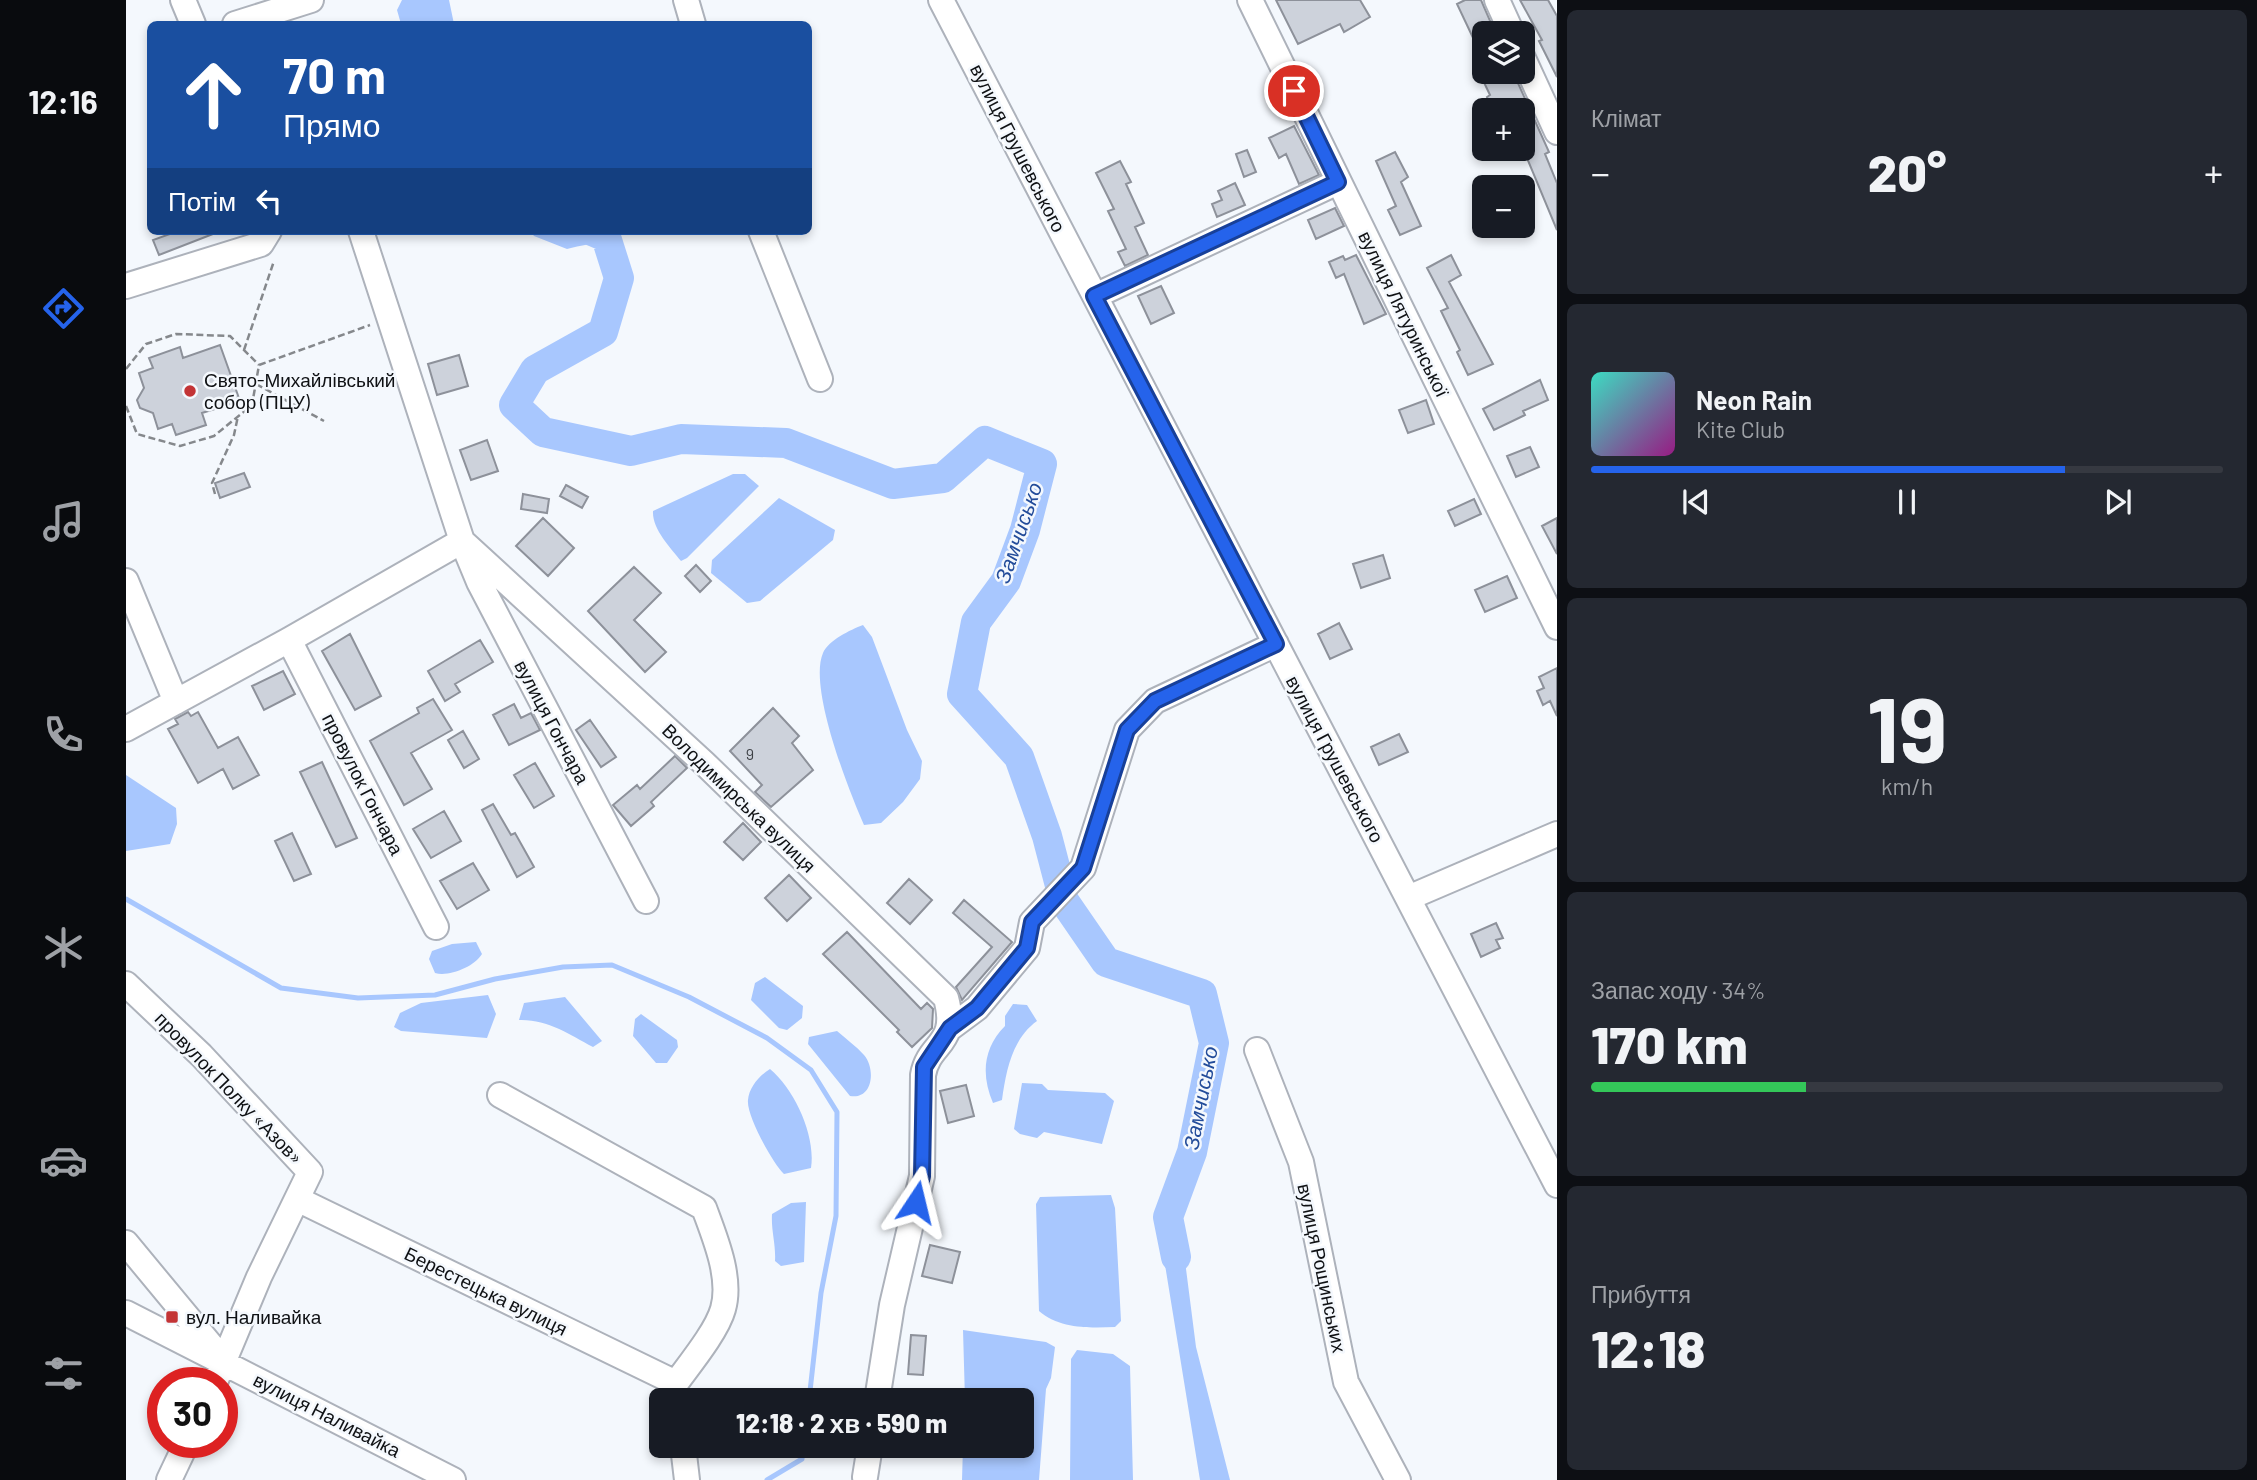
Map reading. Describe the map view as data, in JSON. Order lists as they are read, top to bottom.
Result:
{
  "streets": {
    "street": [
      "вулиця Грушевського",
      "вулиця Лятуринської",
      "вулиця Гончара",
      "провулок Гончара",
      "Володимирська вулиця",
      "провулок Полку «Азов»",
      "вулиця Рощинських",
      "Берестецька вулиця",
      "вулиця Наливайка"
    ]
  },
  "crossings": [
    ["вулиця Гончара", "Володимирська вулиця"],
    ["провулок Полку «Азов»", "Берестецька вулиця"]
  ],
  "water": ["Замчисько"],
  "places": {
    "other": ["Свято-Михайлівський собор (ПЦУ)"],
    "transit": ["вул. Наливайка"]
  },
  "house_numbers": ["9"],
  "page": {
    "tabs": "12:16",
    "tile": [
      "Клімат",
      ["19", "km/h"],
      ["Запас ходу · 34%", "170 km"],
      ["Прибуття", "12:18"]
    ],
    "map_buttons": ["+", "−"],
    "turn": ["70 m", "Прямо"],
    "heat": ["−", "20°", "+"],
    "then": "Потім",
    "song": ["Neon Rain", "Kite Club"],
    "limit": "30",
    "trip": "12:18 · 2 хв · 590 m"
  }
}
